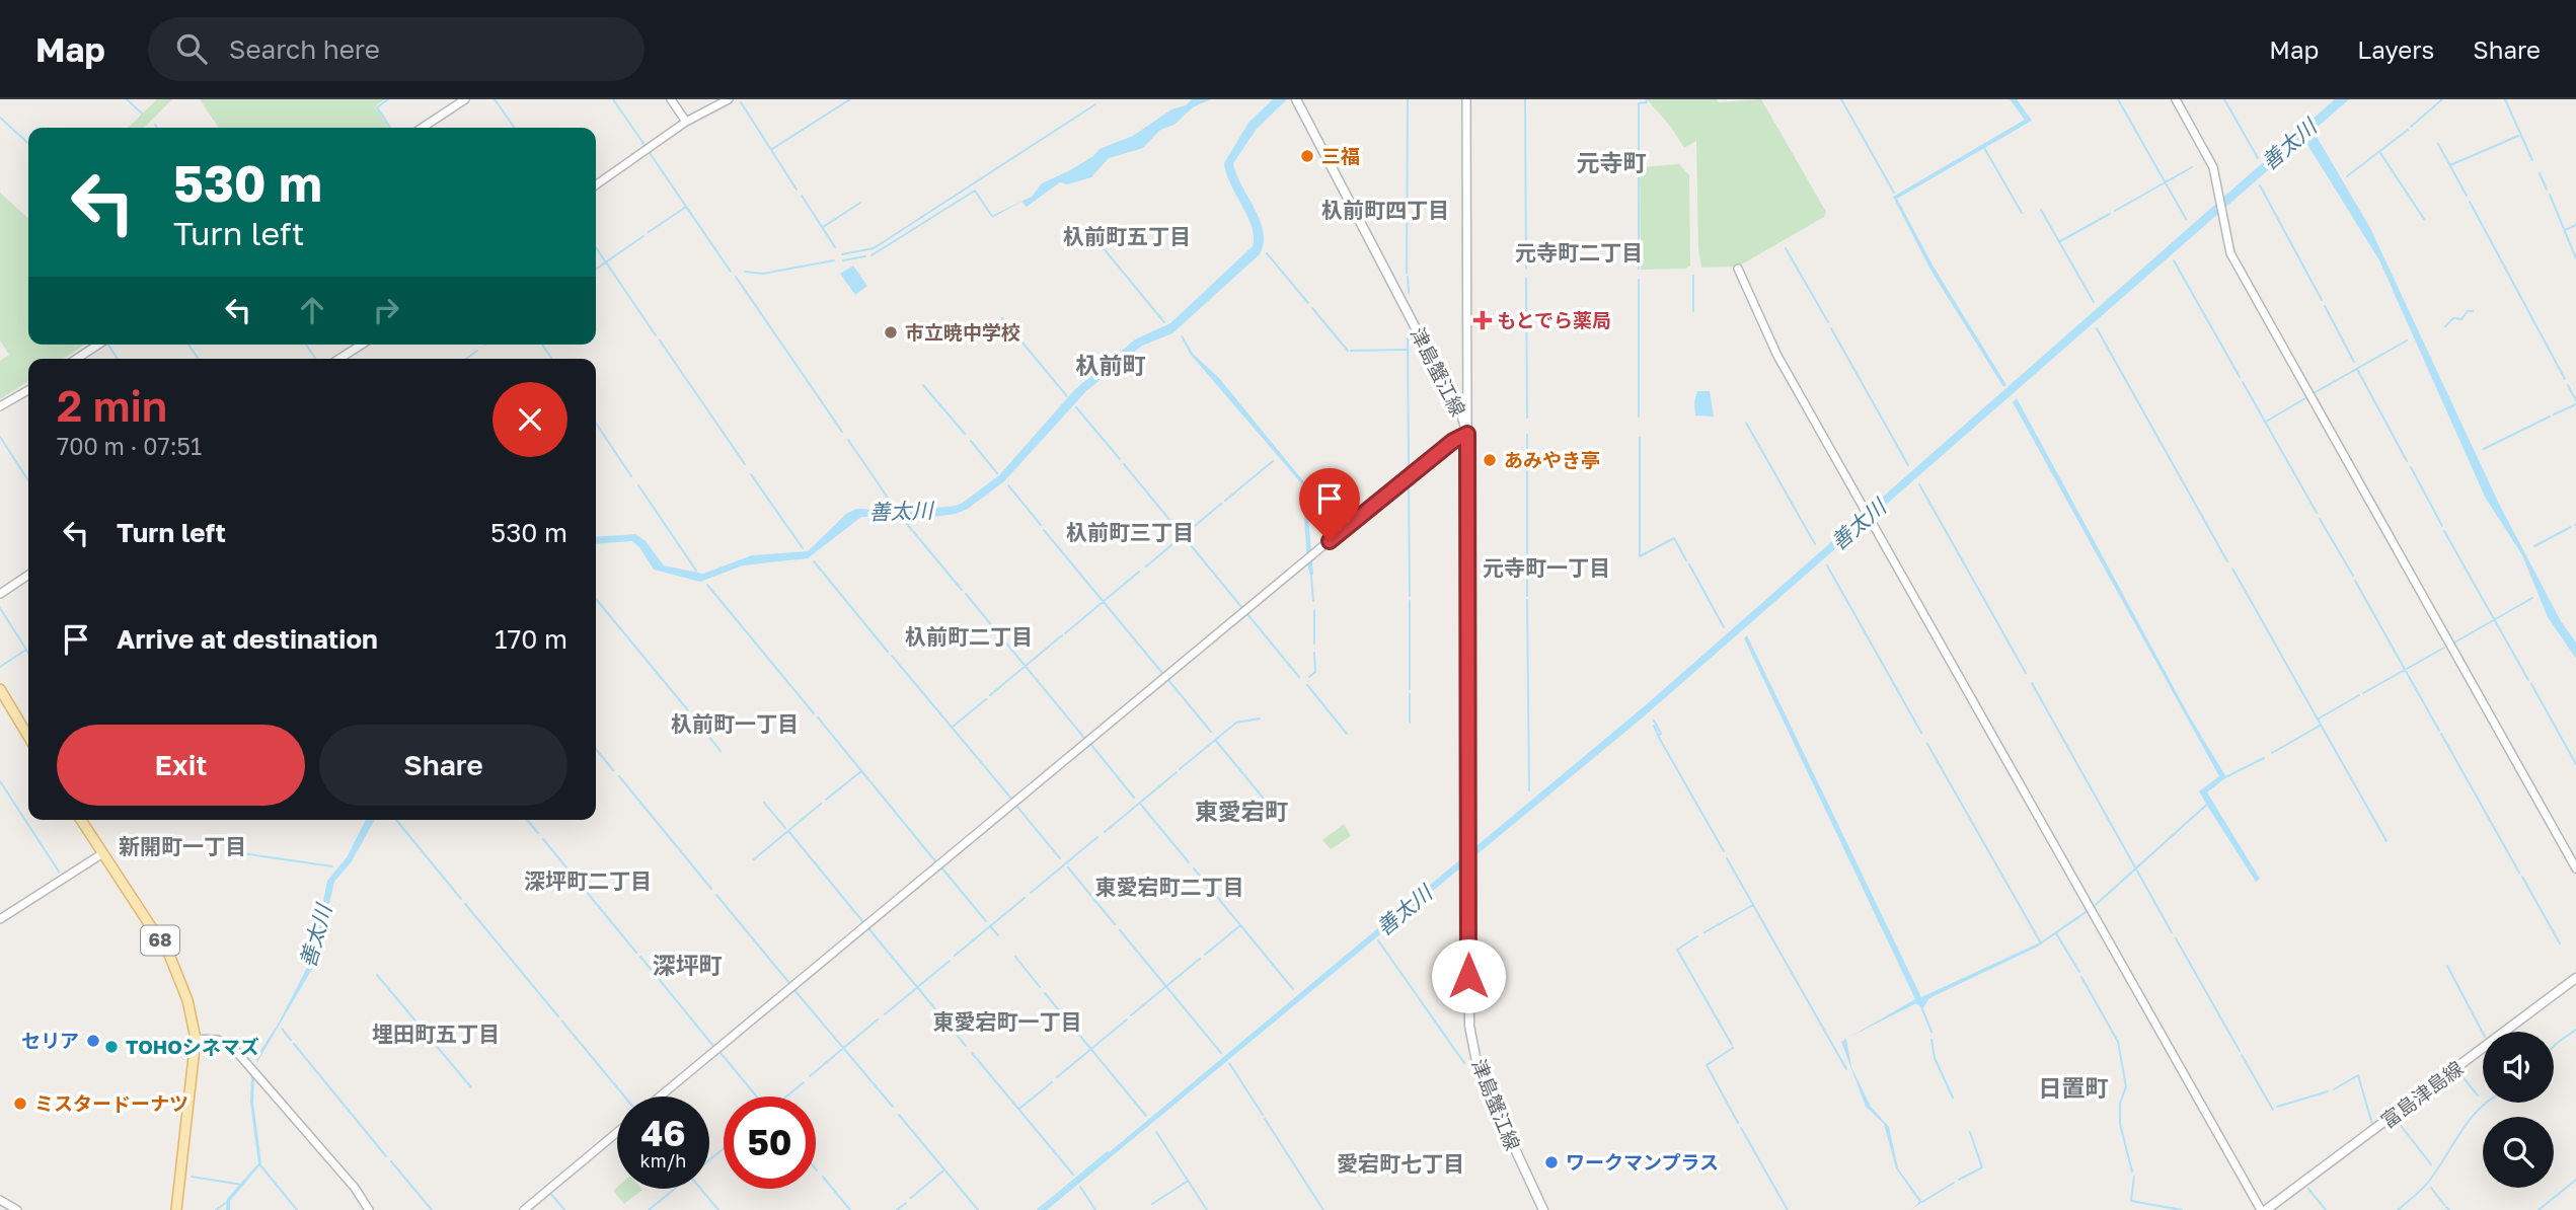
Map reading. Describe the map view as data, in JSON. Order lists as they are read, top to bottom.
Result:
{
  "streets": {
    "main road": ["津島蟹江線", "68", "富島津島線"]
  },
  "districts": [
    "元寺町",
    "杁前町四丁目",
    "杁前町五丁目",
    "元寺町二丁目",
    "杁前町",
    "杁前町三丁目",
    "元寺町一丁目",
    "杁前町二丁目",
    "杁前町一丁目",
    "東愛宕町",
    "新開町一丁目",
    "深坪町二丁目",
    "東愛宕町二丁目",
    "深坪町",
    "東愛宕町一丁目",
    "埋田町五丁目",
    "日置町",
    "愛宕町七丁目"
  ],
  "water": ["善太川"],
  "places": {
    "other": [
      "三福",
      "市立暁中学校",
      "あみやき亭",
      "セリア",
      "TOHOシネマズ",
      "ミスタードーナツ",
      "ワークマンプラス"
    ],
    "health": ["もとでら薬局"]
  },
  "page": {
    "header": "Map",
    "search": "Search here",
    "nav": ["Map", "Layers", "Share"],
    "turn": ["530 m", "Turn left"],
    "heading": ["2 min", "700 m · 07:51"],
    "list": [
      {
        "name": "Turn left",
        "value": "530 m"
      },
      {
        "name": "Arrive at destination",
        "value": "170 m"
      }
    ],
    "buttons": ["Exit", "Share"],
    "speed": "46 km/h",
    "limit": "50"
  }
}
